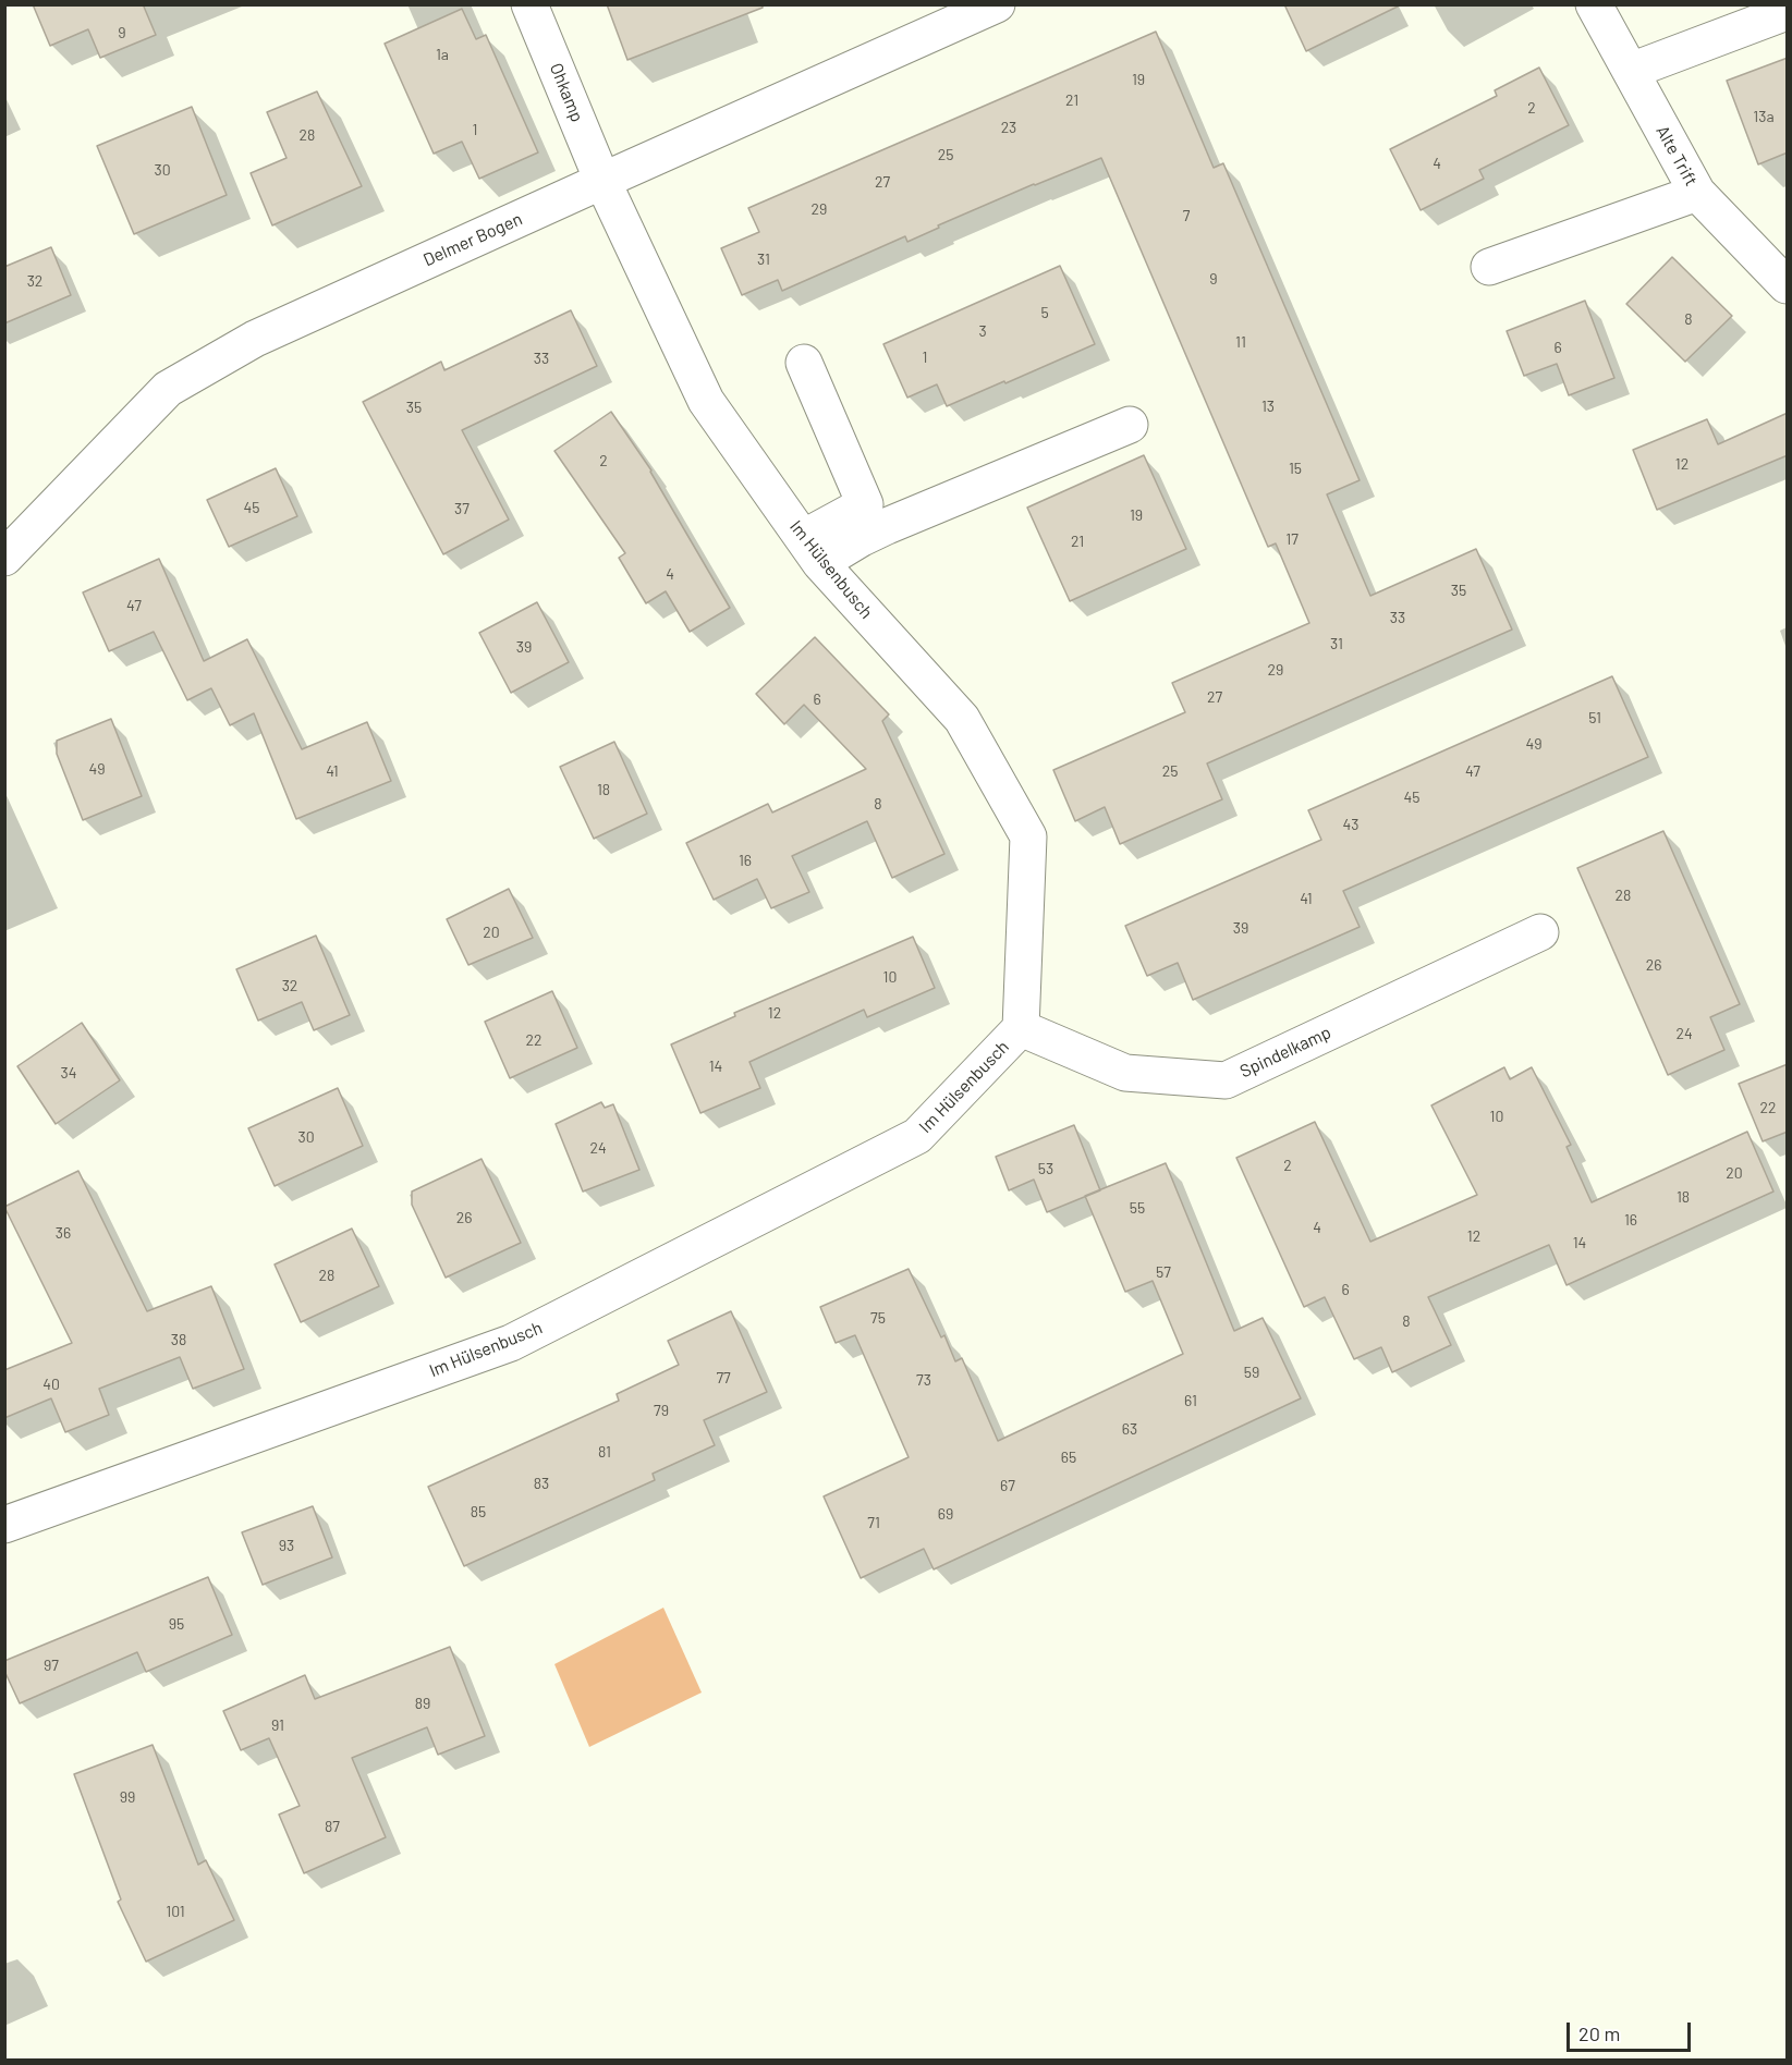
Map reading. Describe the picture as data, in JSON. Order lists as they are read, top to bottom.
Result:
{
  "streets": {
    "street": [
      "Ohkamp",
      "Alte Trift",
      "Delmer Bogen",
      "Im Hülsenbusch",
      "Spindelkamp"
    ]
  },
  "crossings": [
    ["Ohkamp", "Delmer Bogen"],
    ["Ohkamp", "Im Hülsenbusch"],
    ["Delmer Bogen", "Im Hülsenbusch"],
    ["Im Hülsenbusch", "Spindelkamp"]
  ],
  "house_numbers": [
    "9",
    "1a",
    "19",
    "21",
    "2",
    "13a",
    "23",
    "1",
    "28",
    "25",
    "4",
    "30",
    "27",
    "29",
    "7",
    "31",
    "9",
    "32",
    "5",
    "8",
    "3",
    "11",
    "6",
    "1",
    "33",
    "13",
    "35",
    "2",
    "12",
    "15",
    "45",
    "37",
    "19",
    "17",
    "21",
    "4",
    "35",
    "47",
    "33",
    "31",
    "39",
    "29",
    "27",
    "6",
    "51",
    "49",
    "49",
    "41",
    "25",
    "47",
    "18",
    "45",
    "8",
    "43",
    "16",
    "28",
    "41",
    "39",
    "20",
    "26",
    "10",
    "32",
    "12",
    "24",
    "22",
    "14",
    "34",
    "22",
    "10",
    "30",
    "24",
    "2",
    "53",
    "20",
    "18",
    "55",
    "26",
    "16",
    "4",
    "36",
    "12",
    "14",
    "57",
    "28",
    "6",
    "75",
    "8",
    "38",
    "59",
    "77",
    "73",
    "40",
    "61",
    "79",
    "63",
    "81",
    "65",
    "83",
    "67",
    "85",
    "69",
    "71",
    "93",
    "95",
    "97",
    "89",
    "91",
    "99",
    "87",
    "101"
  ],
  "scale_bar": "20 m"
}
